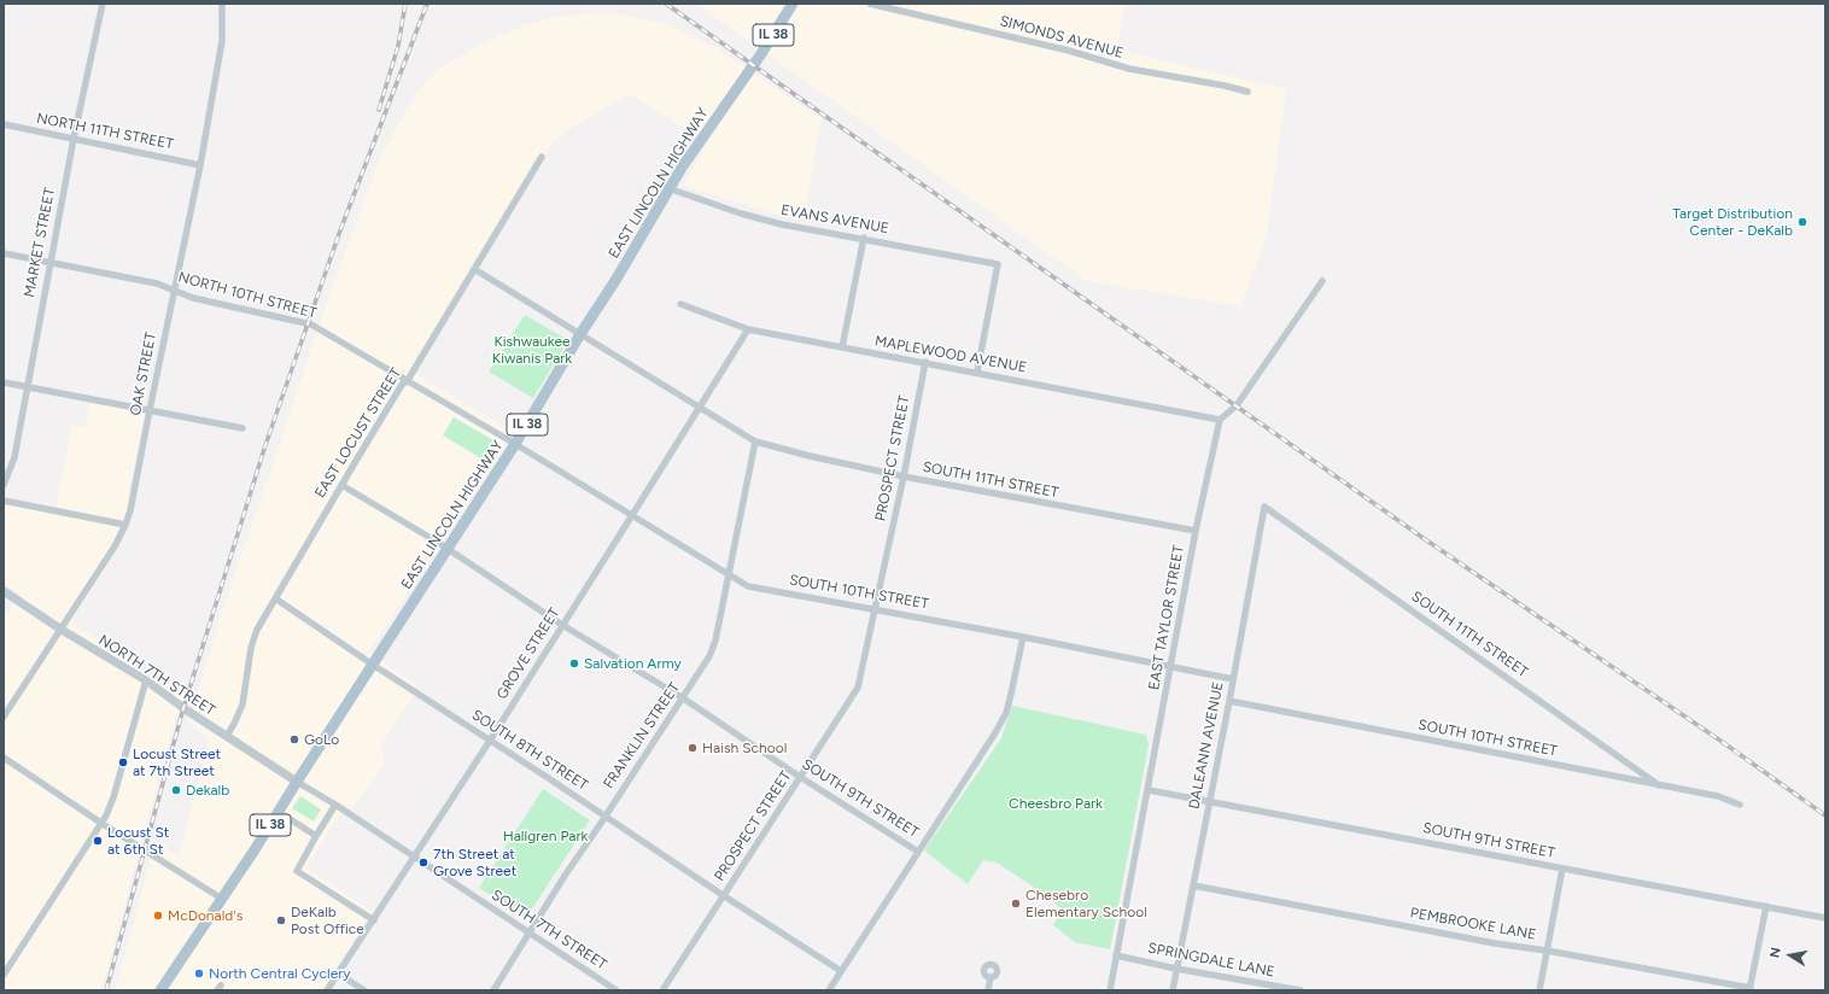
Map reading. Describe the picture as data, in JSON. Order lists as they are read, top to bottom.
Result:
{
  "streets": {
    "main road": ["IL 38", "EAST LINCOLN HIGHWAY"],
    "street": [
      "SIMONDS AVENUE",
      "NORTH 11TH STREET",
      "EVANS AVENUE",
      "MARKET STREET",
      "NORTH 10TH STREET",
      "MAPLEWOOD AVENUE",
      "OAK STREET",
      "EAST LOCUST STREET",
      "PROSPECT STREET",
      "SOUTH 11TH STREET",
      "SOUTH 10TH STREET",
      "EAST TAYLOR STREET",
      "GROVE STREET",
      "NORTH 7TH STREET",
      "FRANKLIN STREET",
      "DALEANN AVENUE",
      "SOUTH 8TH STREET",
      "SOUTH 9TH STREET",
      "PEMBROOKE LANE",
      "SOUTH 7TH STREET",
      "SPRINGDALE LANE"
    ]
  },
  "crossings": [
    ["NORTH 11TH STREET", "MARKET STREET"],
    ["NORTH 11TH STREET", "OAK STREET"],
    ["EAST LINCOLN HIGHWAY", "EVANS AVENUE"],
    ["EAST LINCOLN HIGHWAY", "NORTH 10TH STREET"],
    ["EAST LINCOLN HIGHWAY", "SOUTH 11TH STREET"],
    ["EAST LINCOLN HIGHWAY", "SOUTH 10TH STREET"],
    ["EAST LINCOLN HIGHWAY", "NORTH 7TH STREET"],
    ["EAST LINCOLN HIGHWAY", "SOUTH 8TH STREET"],
    ["EAST LINCOLN HIGHWAY", "SOUTH 9TH STREET"],
    ["EAST LINCOLN HIGHWAY", "SOUTH 7TH STREET"],
    ["EVANS AVENUE", "MAPLEWOOD AVENUE"],
    ["MARKET STREET", "NORTH 10TH STREET"],
    ["NORTH 10TH STREET", "OAK STREET"],
    ["NORTH 10TH STREET", "EAST LOCUST STREET"],
    ["NORTH 10TH STREET", "SOUTH 10TH STREET"],
    ["MAPLEWOOD AVENUE", "PROSPECT STREET"],
    ["MAPLEWOOD AVENUE", "EAST TAYLOR STREET"],
    ["MAPLEWOOD AVENUE", "GROVE STREET"],
    ["OAK STREET", "NORTH 7TH STREET"],
    ["EAST LOCUST STREET", "NORTH 7TH STREET"],
    ["EAST LOCUST STREET", "SOUTH 8TH STREET"],
    ["EAST LOCUST STREET", "SOUTH 9TH STREET"],
    ["PROSPECT STREET", "SOUTH 11TH STREET"],
    ["PROSPECT STREET", "SOUTH 10TH STREET"],
    ["PROSPECT STREET", "SOUTH 8TH STREET"],
    ["PROSPECT STREET", "SOUTH 9TH STREET"],
    ["SOUTH 11TH STREET", "SOUTH 10TH STREET"],
    ["SOUTH 11TH STREET", "EAST TAYLOR STREET"],
    ["SOUTH 11TH STREET", "GROVE STREET"],
    ["SOUTH 11TH STREET", "FRANKLIN STREET"],
    ["SOUTH 11TH STREET", "DALEANN AVENUE"],
    ["SOUTH 10TH STREET", "EAST TAYLOR STREET"],
    ["SOUTH 10TH STREET", "GROVE STREET"],
    ["SOUTH 10TH STREET", "FRANKLIN STREET"],
    ["SOUTH 10TH STREET", "DALEANN AVENUE"],
    ["EAST TAYLOR STREET", "SOUTH 9TH STREET"],
    ["EAST TAYLOR STREET", "SPRINGDALE LANE"],
    ["GROVE STREET", "SOUTH 8TH STREET"],
    ["GROVE STREET", "SOUTH 9TH STREET"],
    ["GROVE STREET", "SOUTH 7TH STREET"],
    ["NORTH 7TH STREET", "SOUTH 7TH STREET"],
    ["FRANKLIN STREET", "SOUTH 8TH STREET"],
    ["FRANKLIN STREET", "SOUTH 9TH STREET"],
    ["FRANKLIN STREET", "SOUTH 7TH STREET"],
    ["DALEANN AVENUE", "SOUTH 9TH STREET"],
    ["DALEANN AVENUE", "PEMBROOKE LANE"],
    ["DALEANN AVENUE", "SPRINGDALE LANE"]
  ],
  "parks": ["Kishwaukee Kiwanis Park", "Cheesbro Park", "Hallgren Park"],
  "places": [
    "Target Distribution Center - DeKalb",
    "Salvation Army",
    "GoLo",
    "Haish School",
    "Locust Street at 7th Street",
    "Dekalb",
    "Locust St at 6th St",
    "7th Street at Grove Street",
    "Chesebro Elementary School",
    "McDonald's",
    "DeKalb Post Office",
    "North Central Cyclery"
  ],
  "north": "left"
}
